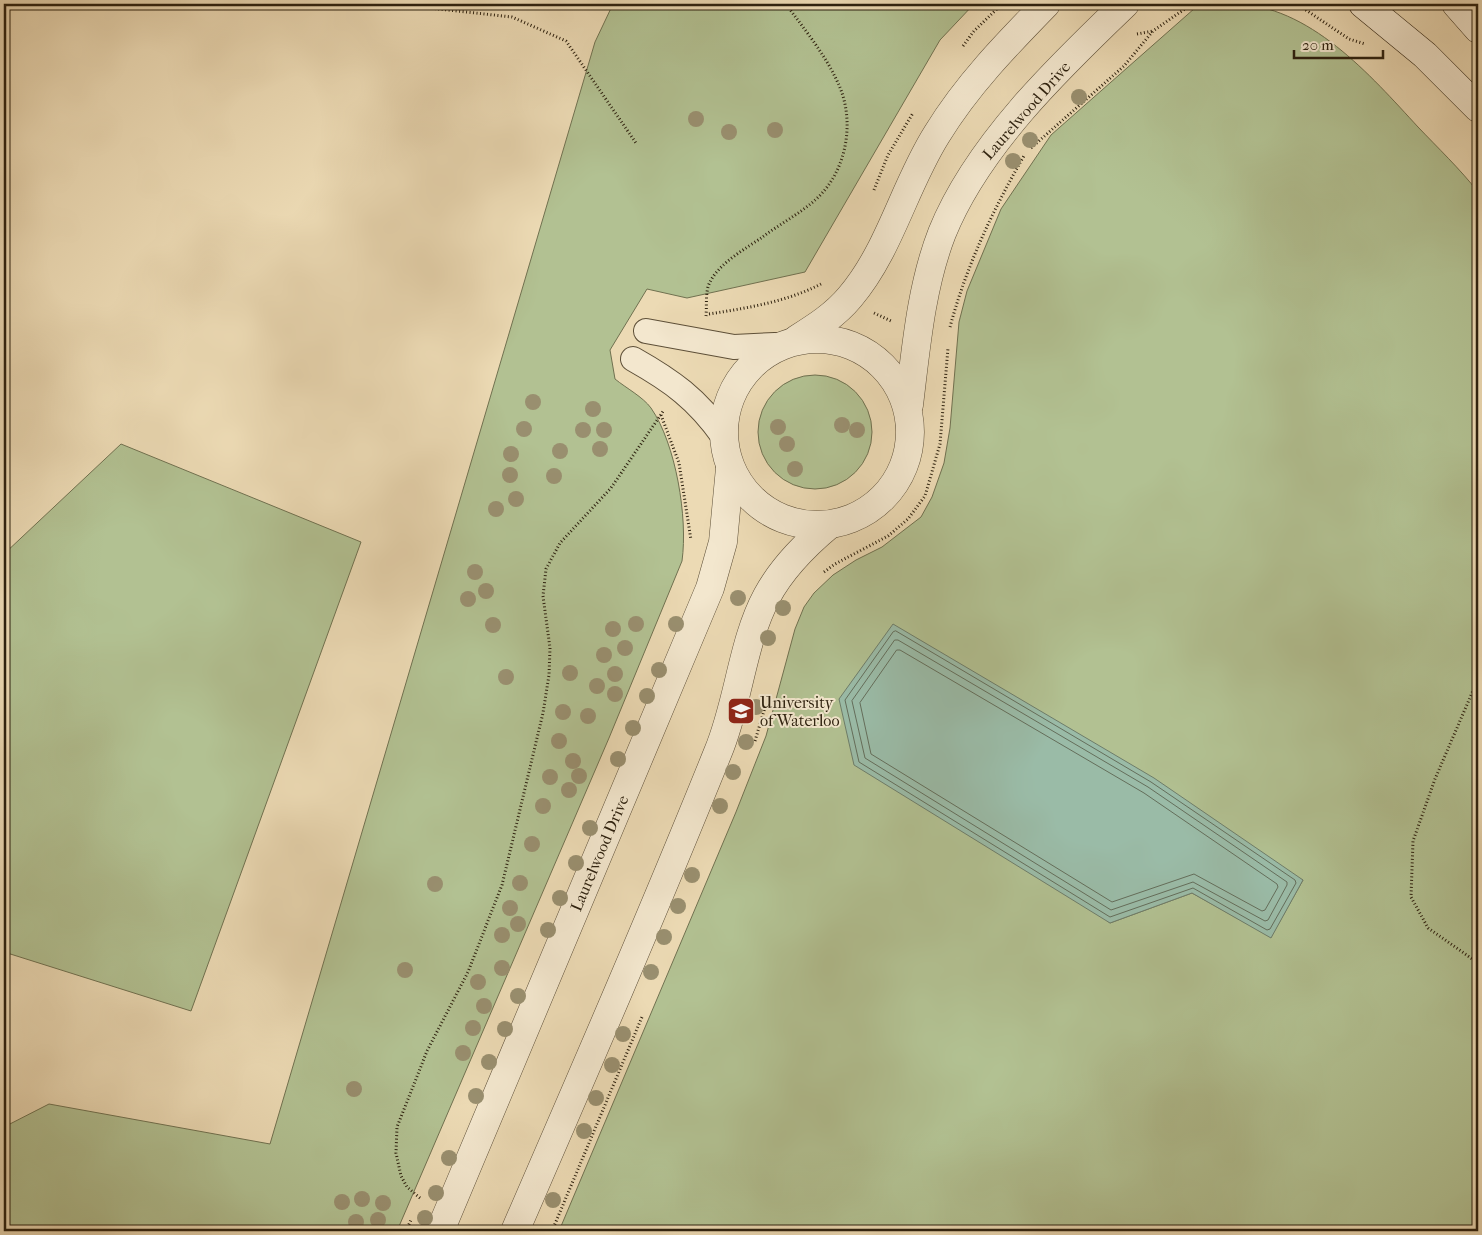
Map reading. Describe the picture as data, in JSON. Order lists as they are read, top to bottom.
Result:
{
  "streets": {
    "street": ["Laurelwood Drive"]
  },
  "places": {
    "school or university": ["University of Waterloo"]
  },
  "scale_bar": "20 m"
}
